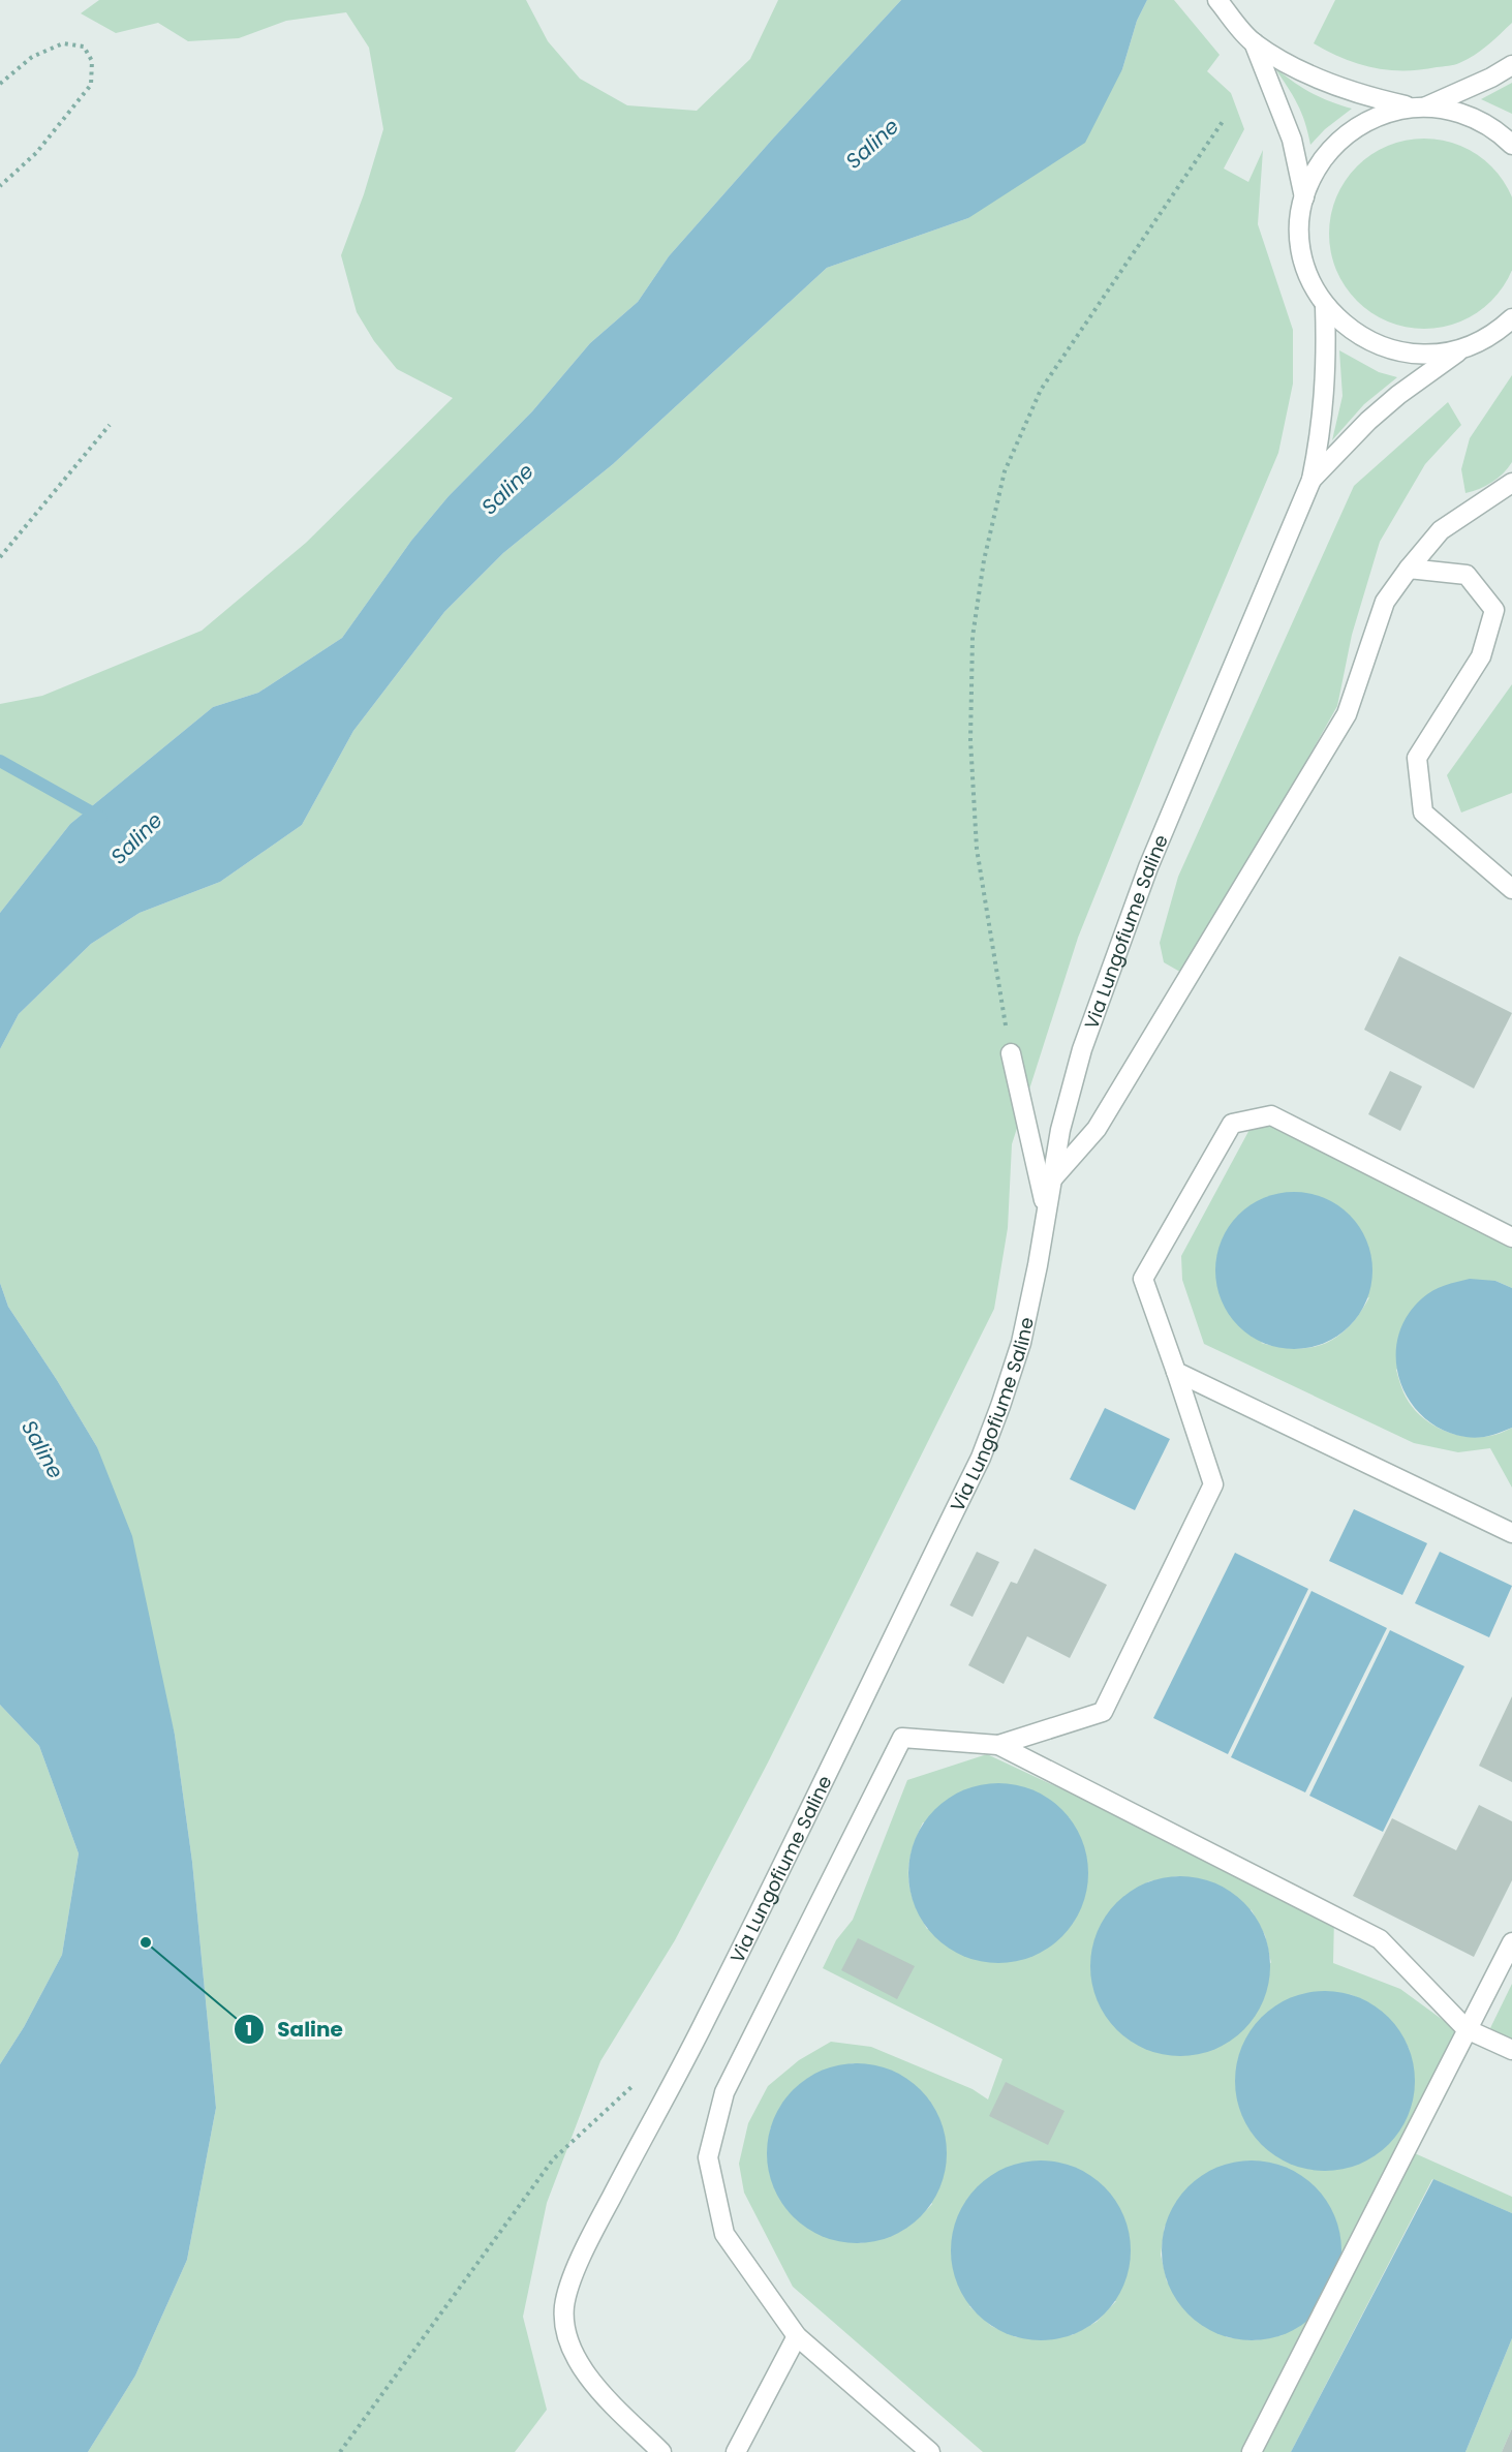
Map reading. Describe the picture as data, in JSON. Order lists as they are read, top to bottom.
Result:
{
  "streets": {
    "street": ["Via Lungofiume Saline"]
  },
  "water": ["Saline"],
  "places": ["Saline"]
}
